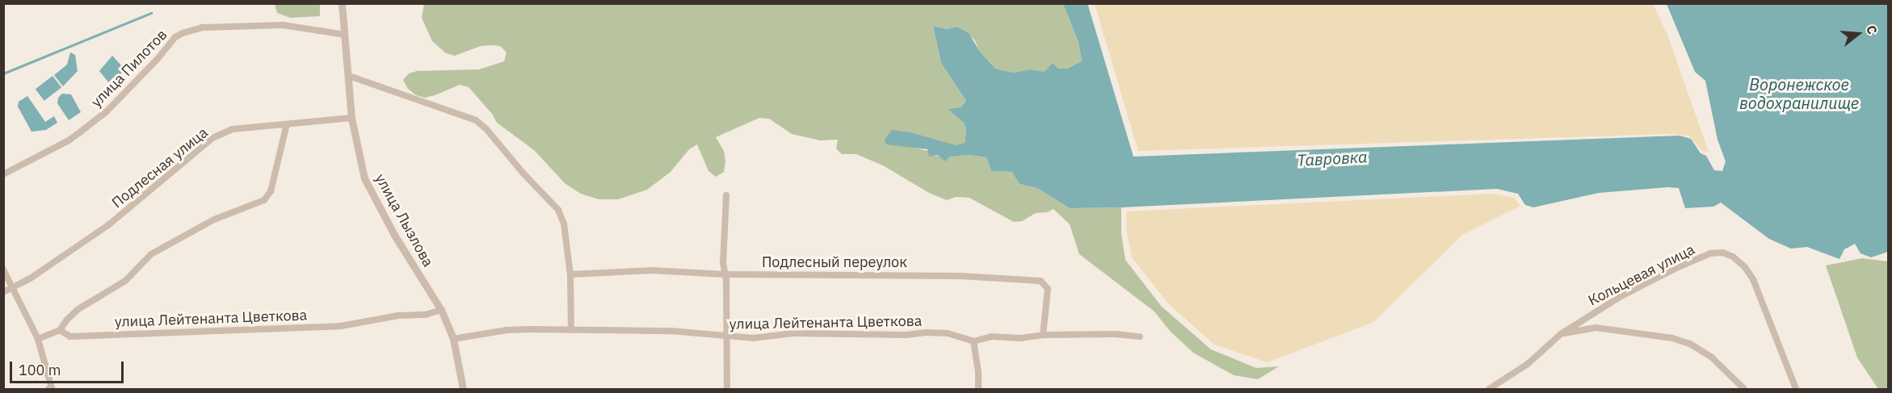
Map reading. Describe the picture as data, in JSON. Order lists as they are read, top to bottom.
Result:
{
  "streets": {
    "street": [
      "улица Пилотов",
      "Подлесная улица",
      "улица Лызлова",
      "Подлесный переулок",
      "Кольцевая улица",
      "улица Лейтенанта Цветкова"
    ]
  },
  "crossings": [
    ["улица Пилотов", "улица Лызлова"],
    ["Подлесная улица", "улица Лызлова"],
    ["улица Лызлова", "улица Лейтенанта Цветкова"],
    ["Подлесный переулок", "улица Лейтенанта Цветкова"]
  ],
  "water": ["Воронежское водохранилище", "Тавровка"],
  "scale_bar": "100 m",
  "north": "right"
}
